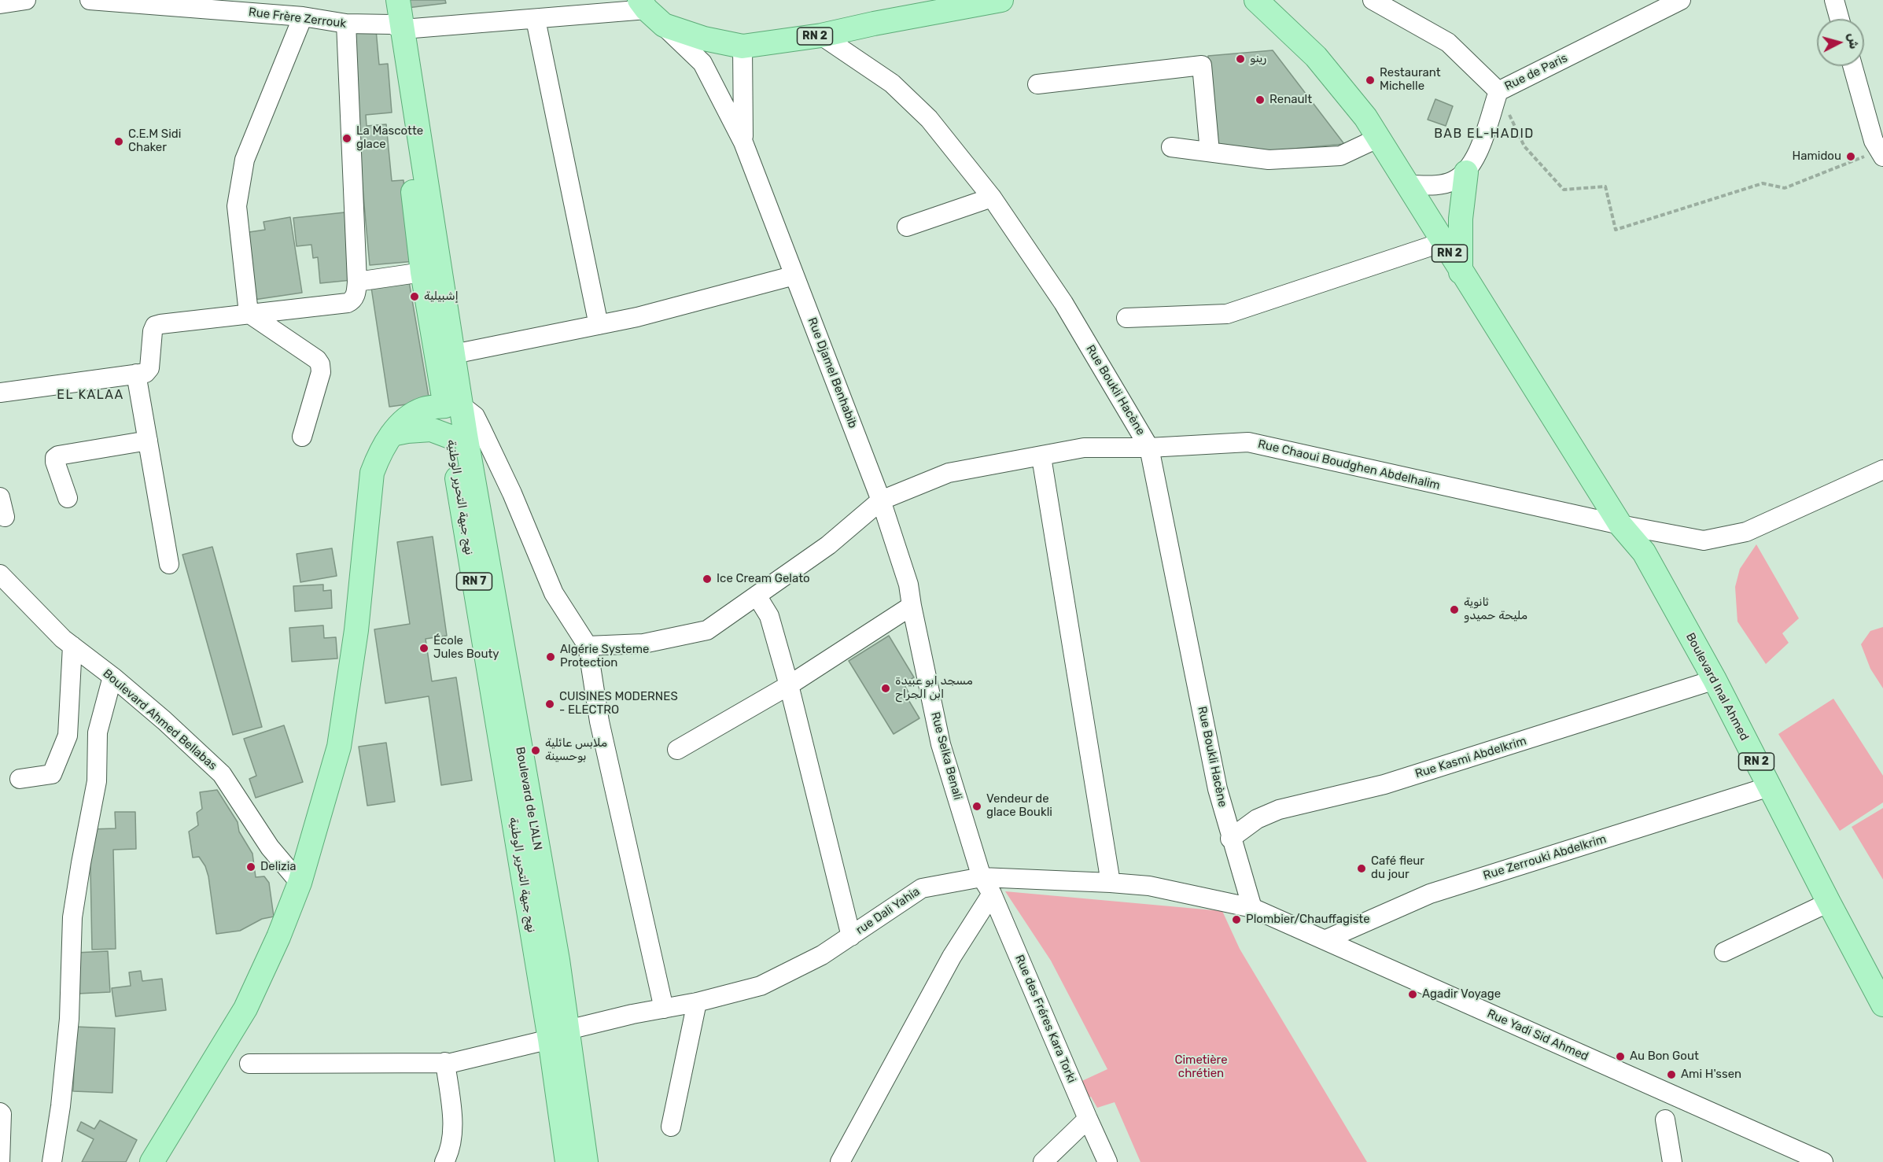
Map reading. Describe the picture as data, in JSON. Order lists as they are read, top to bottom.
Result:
{
  "streets": {
    "main road": [
      "RN 2",
      "نهج جبهة التحرير الوطنية",
      "RN 7",
      "Boulevard Inal Ahmed"
    ],
    "street": [
      "Rue Frère Zerrouk",
      "Rue de Paris",
      "Rue Djamel Benhabib",
      "Rue Boukli Hacène",
      "Rue Chaoui Boudghen Abdelhalim",
      "Boulevard Ahmed Bellabas",
      "Rue Selka Benali",
      "Rue Kasmi Abdelkrim",
      "Rue Zerrouki Abdelkrim",
      "rue Dali Yahia",
      "Rue des Fréres Kara Torki",
      "Rue Yadi Sid Ahmed"
    ]
  },
  "crossings": [
    ["Rue Frère Zerrouk", "RN 2"],
    ["Rue Frère Zerrouk", "نهج جبهة التحرير الوطنية"],
    ["RN 2", "Rue Boukli Hacène"],
    ["RN 2", "Rue Chaoui Boudghen Abdelhalim"],
    ["RN 2", "Boulevard Inal Ahmed"],
    ["Rue Djamel Benhabib", "Rue Chaoui Boudghen Abdelhalim"],
    ["Rue Djamel Benhabib", "Rue Selka Benali"],
    ["Rue Boukli Hacène", "Rue Chaoui Boudghen Abdelhalim"],
    ["Rue Boukli Hacène", "Rue Kasmi Abdelkrim"],
    ["Rue Boukli Hacène", "rue Dali Yahia"],
    ["Rue Boukli Hacène", "Rue Yadi Sid Ahmed"],
    ["Rue Chaoui Boudghen Abdelhalim", "Boulevard Inal Ahmed"],
    ["نهج جبهة التحرير الوطنية", "RN 7"],
    ["نهج جبهة التحرير الوطنية", "rue Dali Yahia"],
    ["RN 7", "rue Dali Yahia"],
    ["Boulevard Inal Ahmed", "Rue Kasmi Abdelkrim"],
    ["Boulevard Inal Ahmed", "Rue Zerrouki Abdelkrim"],
    ["Rue Selka Benali", "rue Dali Yahia"],
    ["Rue Selka Benali", "Rue des Fréres Kara Torki"],
    ["Rue Zerrouki Abdelkrim", "Rue Yadi Sid Ahmed"],
    ["rue Dali Yahia", "Rue des Fréres Kara Torki"],
    ["rue Dali Yahia", "Rue Yadi Sid Ahmed"]
  ],
  "districts": ["BAB EL-HADID", "EL KALAA"],
  "parks": ["Cimetière chrétien"],
  "places": [
    "رينو",
    "Restaurant Michelle",
    "Renault",
    "La Mascotte glace",
    "C.E.M Sidi Chaker",
    "Hamidou",
    "إشبيلية",
    "Ice Cream Gelato",
    "ثانوية مليحة حميدو",
    "École Jules Bouty",
    "Algérie Systeme Protection",
    "مسجد ابو عبيدة ابن الجراح",
    "CUISINES MODERNES - ELECTRO",
    "ملابس عائلية بوحسينة",
    "Vendeur de glace Boukli",
    "Delizia",
    "Café fleur du jour",
    "Plombier/Chauffagiste",
    "Agadir Voyage",
    "Au Bon Gout",
    "Ami H'ssen"
  ],
  "north": "right"
}
